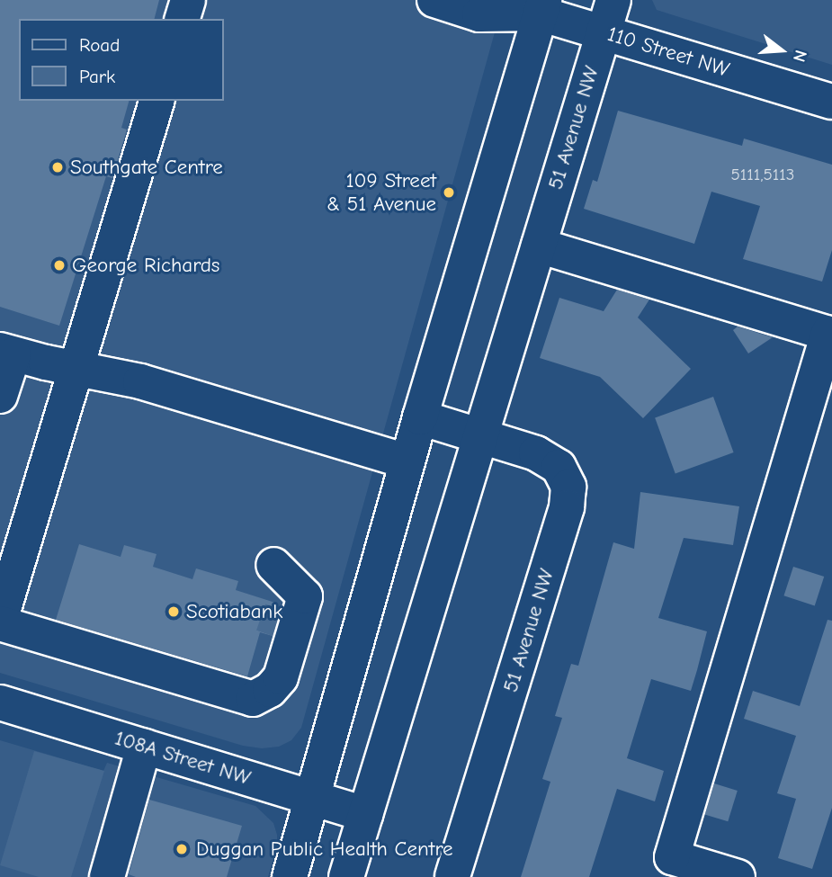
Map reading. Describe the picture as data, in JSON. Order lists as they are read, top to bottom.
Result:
{
  "streets": {
    "main road": ["110 Street NW", "51 Avenue NW", "108A Street NW"]
  },
  "crossings": [
    ["110 Street NW", "51 Avenue NW"],
    ["51 Avenue NW", "108A Street NW"]
  ],
  "places": [
    "Southgate Centre",
    "109 Street & 51 Avenue",
    "George Richards",
    "Scotiabank",
    "Duggan Public Health Centre"
  ],
  "house_numbers": ["5111,5113"],
  "legend": ["Road", "Park"],
  "north": "right"
}
